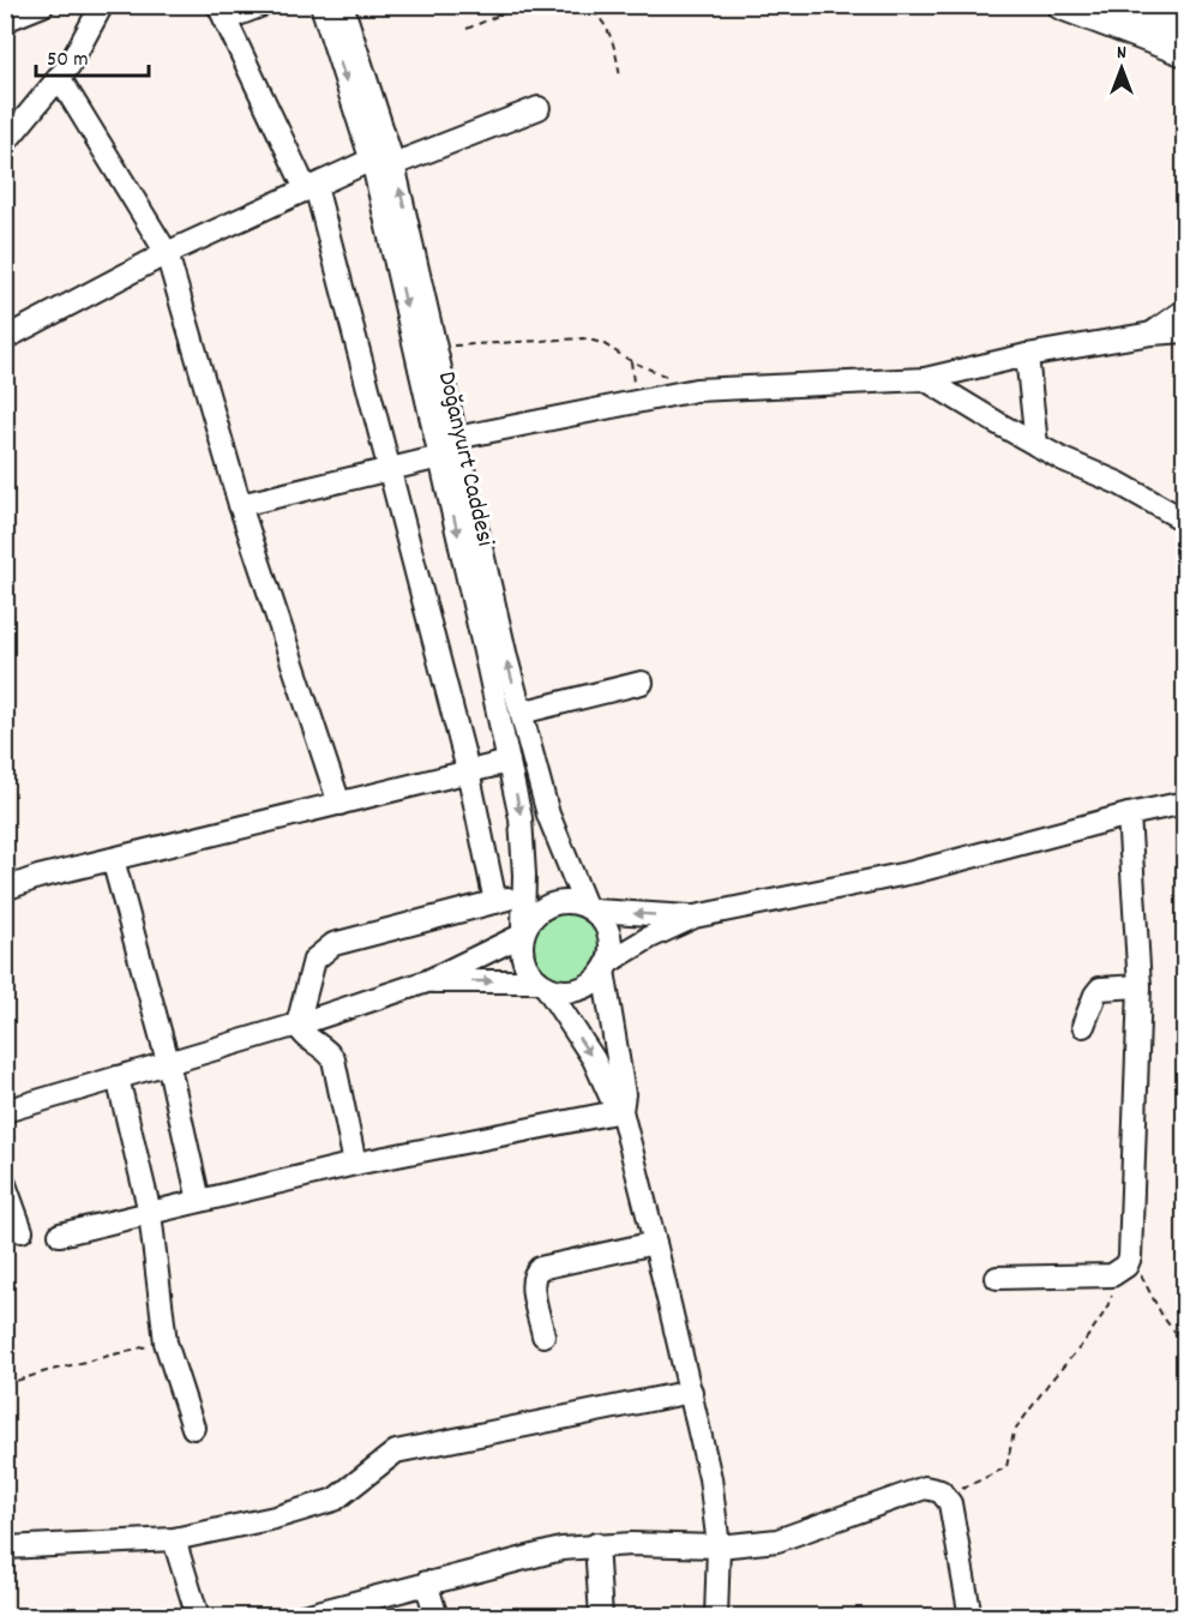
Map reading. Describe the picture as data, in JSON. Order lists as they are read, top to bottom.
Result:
{
  "streets": {
    "street": ["Doğanyurt Caddesi"]
  },
  "scale_bar": "50 m",
  "north": "top"
}
